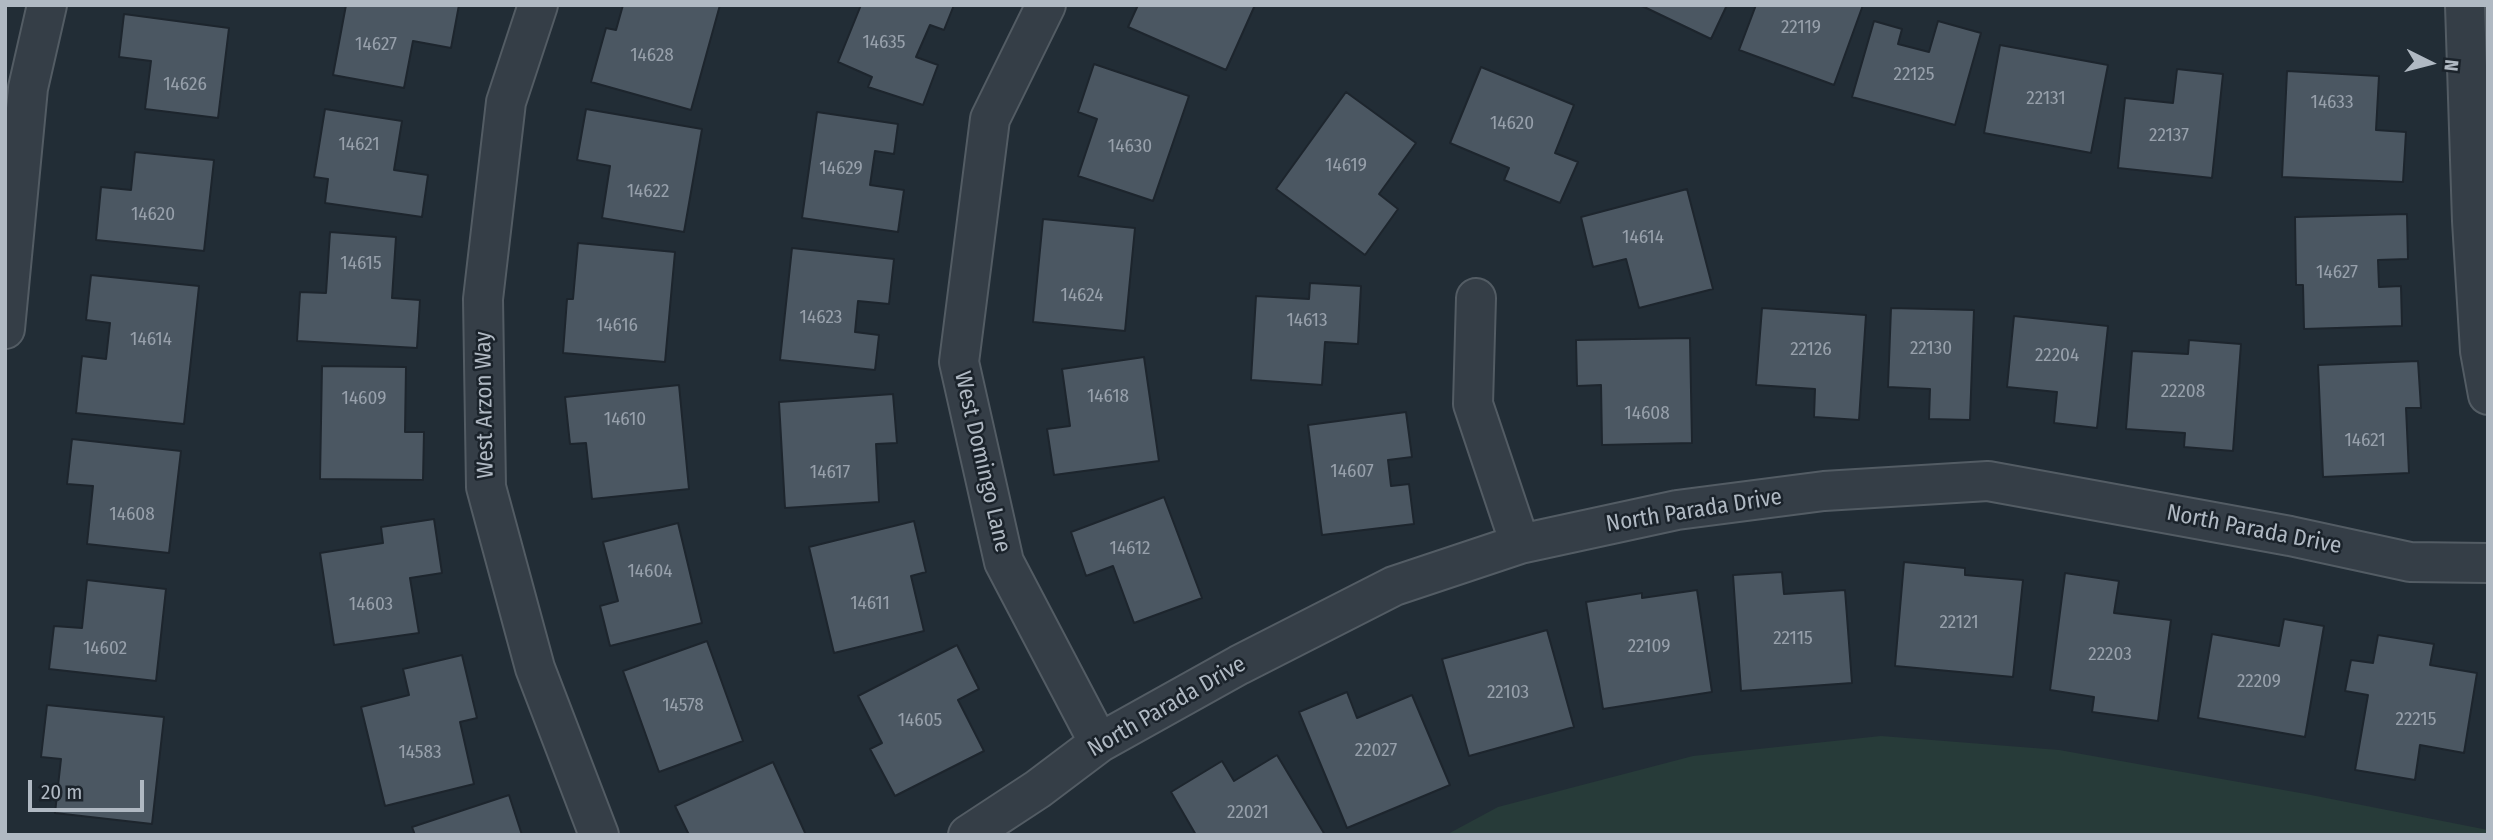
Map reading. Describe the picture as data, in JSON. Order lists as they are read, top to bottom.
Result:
{
  "streets": {
    "street": ["West Arzon Way", "West Domingo Lane", "North Parada Drive"]
  },
  "crossings": [
    ["West Domingo Lane", "North Parada Drive"]
  ],
  "house_numbers": [
    "22119",
    "14635",
    "14627",
    "14628",
    "22125",
    "14626",
    "22131",
    "14633",
    "14620",
    "22137",
    "14621",
    "14630",
    "14619",
    "14629",
    "14622",
    "14620",
    "14614",
    "14615",
    "14627",
    "14624",
    "14623",
    "14613",
    "14616",
    "14614",
    "22130",
    "22126",
    "22204",
    "22208",
    "14618",
    "14609",
    "14608",
    "14610",
    "14621",
    "14607",
    "14617",
    "14608",
    "14612",
    "14604",
    "14611",
    "14603",
    "22121",
    "22115",
    "22109",
    "14602",
    "22203",
    "22209",
    "22103",
    "14578",
    "22215",
    "14605",
    "22027",
    "14583",
    "22021"
  ],
  "scale_bar": "20 m",
  "north": "right"
}
